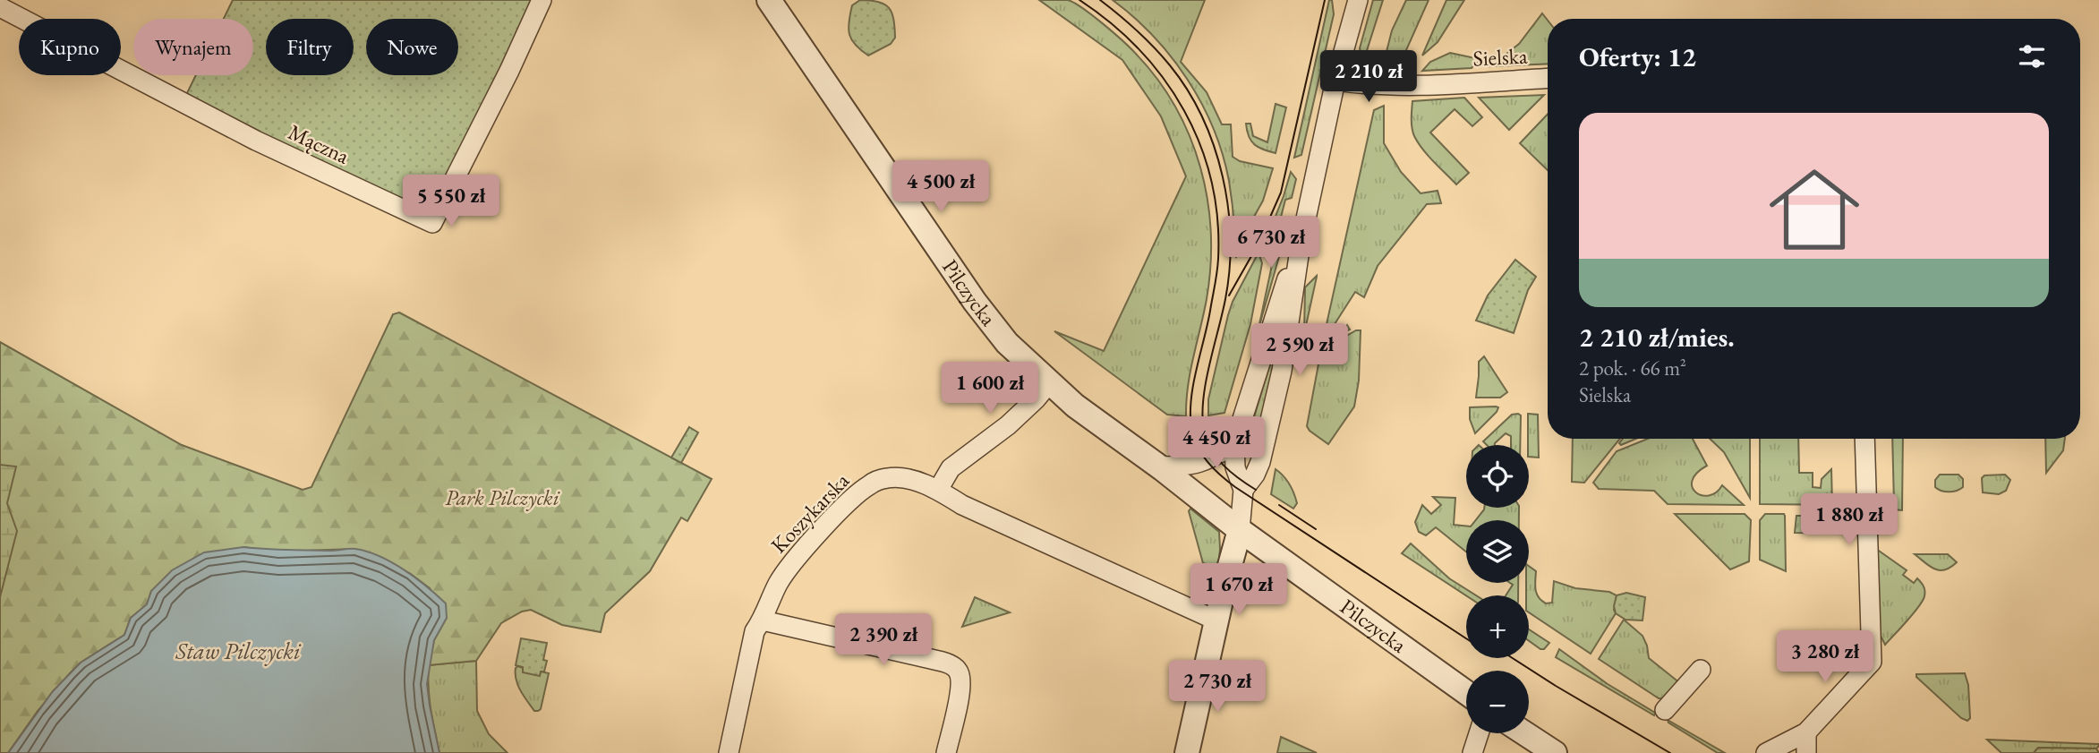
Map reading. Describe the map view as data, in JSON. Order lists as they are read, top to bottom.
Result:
{
  "streets": {
    "street": [
      "Sielska",
      "Mączna",
      "Pilczycka",
      "Koszykarska"
    ]
  },
  "water": ["Staw Pilczycki"],
  "parks": ["Park Pilczycki"],
  "page": {
    "chip": [
      "Kupno",
      "Wynajem",
      "Filtry",
      "Nowe"
    ],
    "heading": "Oferty: 12",
    "price": [
      "2 210 zł",
      "4 500 zł",
      "5 550 zł",
      "6 730 zł",
      "2 590 zł",
      "1 600 zł",
      "4 450 zł",
      "1 880 zł",
      "1 670 zł",
      "2 390 zł",
      "3 280 zł",
      "2 730 zł"
    ],
    "list": [
      {
        "name": "2 210 zł/mies.",
        "note": "2 pok. · 66 m² · Sielska"
      }
    ],
    "map_buttons": ["+", "−"]
  }
}
